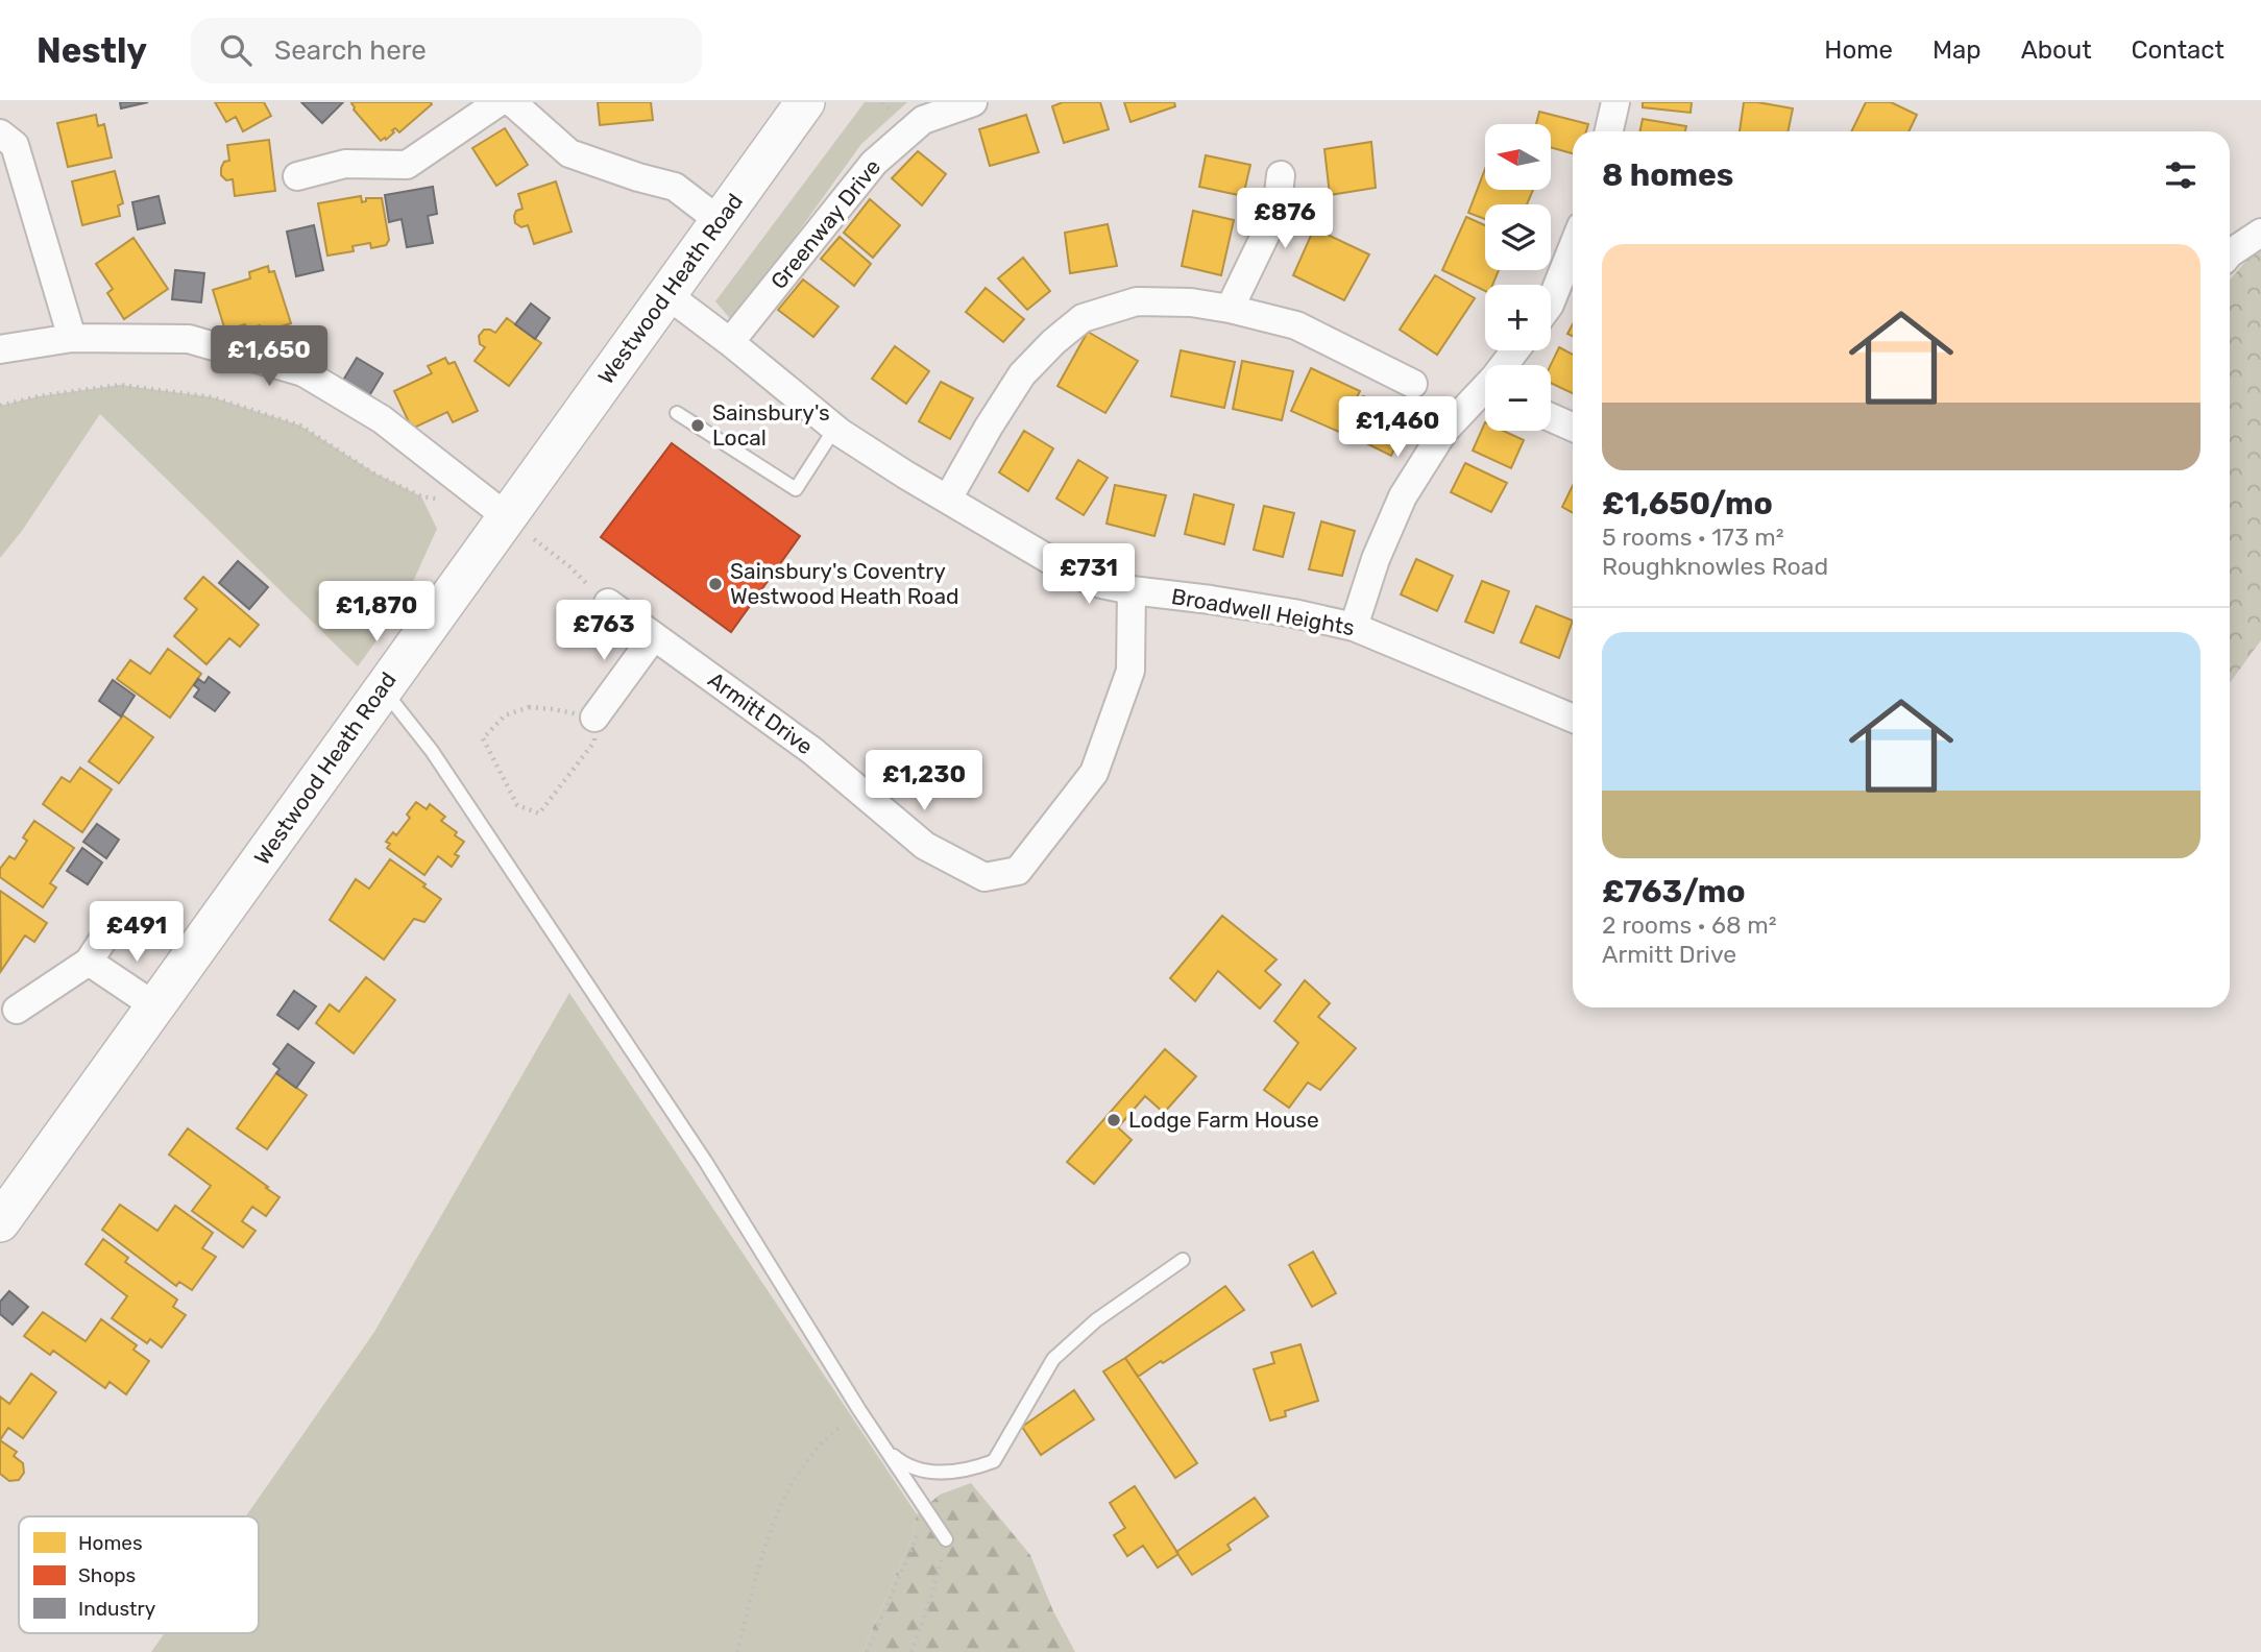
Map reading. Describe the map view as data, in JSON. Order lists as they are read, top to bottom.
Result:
{
  "streets": {
    "street": [
      "Greenway Drive",
      "Westwood Heath Road",
      "Broadwell Heights",
      "Armitt Drive"
    ]
  },
  "crossings": [
    ["Greenway Drive", "Broadwell Heights"],
    ["Westwood Heath Road", "Broadwell Heights"],
    ["Broadwell Heights", "Armitt Drive"]
  ],
  "places": ["Sainsbury's Local", "Sainsbury's Coventry Westwood Heath Road", "Lodge Farm House"],
  "legend": ["Homes", "Shops", "Industry"],
  "north": "left",
  "page": {
    "header": "Nestly",
    "search": "Search here",
    "nav": [
      "Home",
      "Map",
      "About",
      "Contact"
    ],
    "map_buttons": ["+", "−"],
    "heading": "8 homes",
    "price": [
      "£876",
      "£1,650",
      "£1,460",
      "£731",
      "£1,870",
      "£763",
      "£1,230",
      "£491"
    ],
    "list": [
      {
        "name": "£1,650/mo",
        "note": "5 rooms · 173 m² · Roughknowles Road"
      },
      {
        "name": "£763/mo",
        "note": "2 rooms · 68 m² · Armitt Drive"
      }
    ]
  }
}
